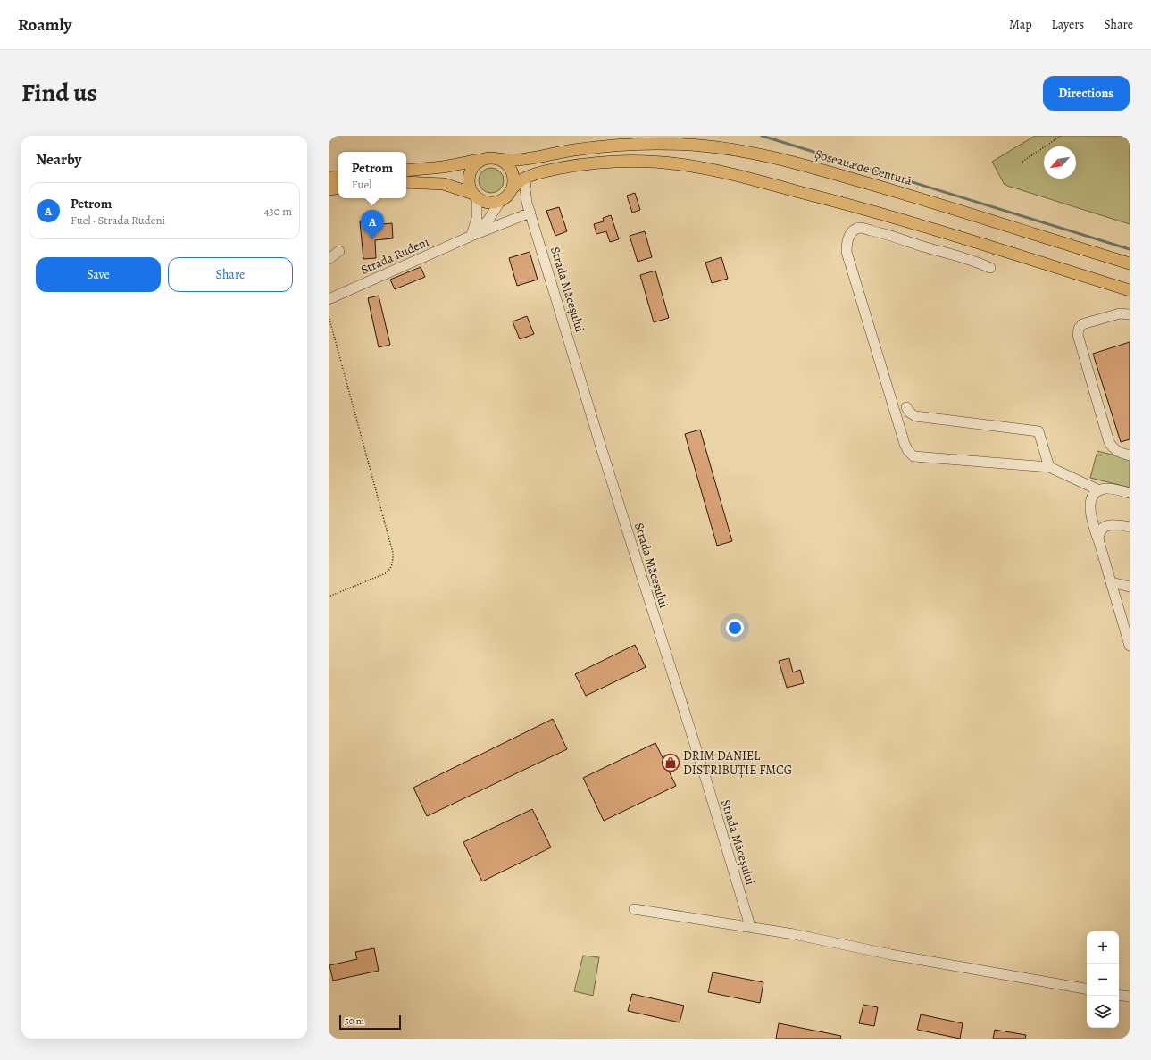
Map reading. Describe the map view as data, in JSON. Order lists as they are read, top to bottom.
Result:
{
  "streets": {
    "main road": ["Șoseaua de Centură"],
    "street": ["Strada Rudeni", "Strada Măceșului"]
  },
  "crossings": [
    ["Strada Rudeni", "Strada Măceșului"]
  ],
  "places": {
    "shop": ["DRIM DANIEL DISTRIBUȚIE FMCG"]
  },
  "scale_bar": "50 m",
  "north": "bottom left",
  "page": {
    "header": "Roamly",
    "nav": ["Map", "Layers", "Share"],
    "title": "Find us",
    "buttons": [
      "Directions",
      ["Save", "Share"]
    ],
    "heading": "Nearby",
    "popup": ["Petrom", "Fuel"],
    "list": [
      {
        "mark": "A",
        "name": "Petrom",
        "note": "Fuel · Strada Rudeni",
        "value": "430 m"
      }
    ],
    "pins": "A",
    "map_buttons": ["+", "−"],
    "scale": "50 m"
  }
}
